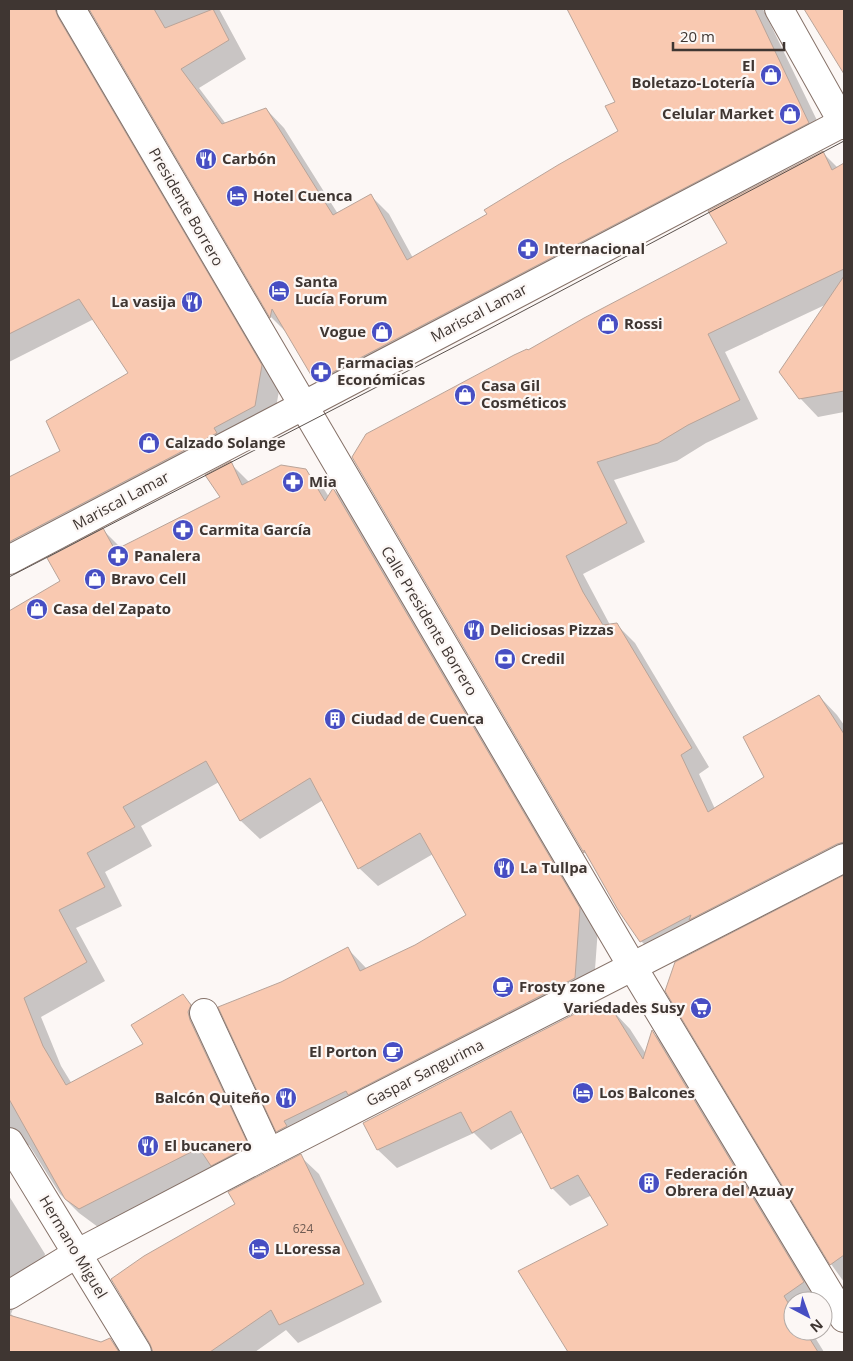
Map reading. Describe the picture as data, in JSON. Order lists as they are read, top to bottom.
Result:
{
  "streets": {
    "street": [
      "Presidente Borrero",
      "Mariscal Lamar",
      "Calle Presidente Borrero",
      "Gaspar Sangurima",
      "Hermano Miguel"
    ]
  },
  "crossings": [
    ["Presidente Borrero", "Mariscal Lamar"],
    ["Presidente Borrero", "Calle Presidente Borrero"],
    ["Mariscal Lamar", "Calle Presidente Borrero"],
    ["Calle Presidente Borrero", "Gaspar Sangurima"],
    ["Gaspar Sangurima", "Hermano Miguel"]
  ],
  "places": {
    "shop": [
      "El Boletazo-Lotería",
      "Celular Market",
      "Rossi",
      "Vogue",
      "Casa Gil Cosméticos",
      "Calzado Solange",
      "Bravo Cell",
      "Casa del Zapato"
    ],
    "restaurant": [
      "Carbón",
      "La vasija",
      "Deliciosas Pizzas",
      "La Tullpa",
      "Balcón Quiteño",
      "El bucanero"
    ],
    "hotel": [
      "Hotel Cuenca",
      "Santa Lucía Forum",
      "Los Balcones",
      "LLoressa"
    ],
    "pharmacy": [
      "Internacional",
      "Farmacias Económicas",
      "Mia",
      "Carmita García",
      "Panalera"
    ],
    "bank": ["Credil"],
    "building": ["Ciudad de Cuenca", "Federación Obrera del Azuay"],
    "cafe": ["Frosty zone", "El Porton"],
    "supermarket": ["Variedades Susy"]
  },
  "house_numbers": ["624"],
  "scale_bar": "20 m",
  "north": "bottom right"
}
